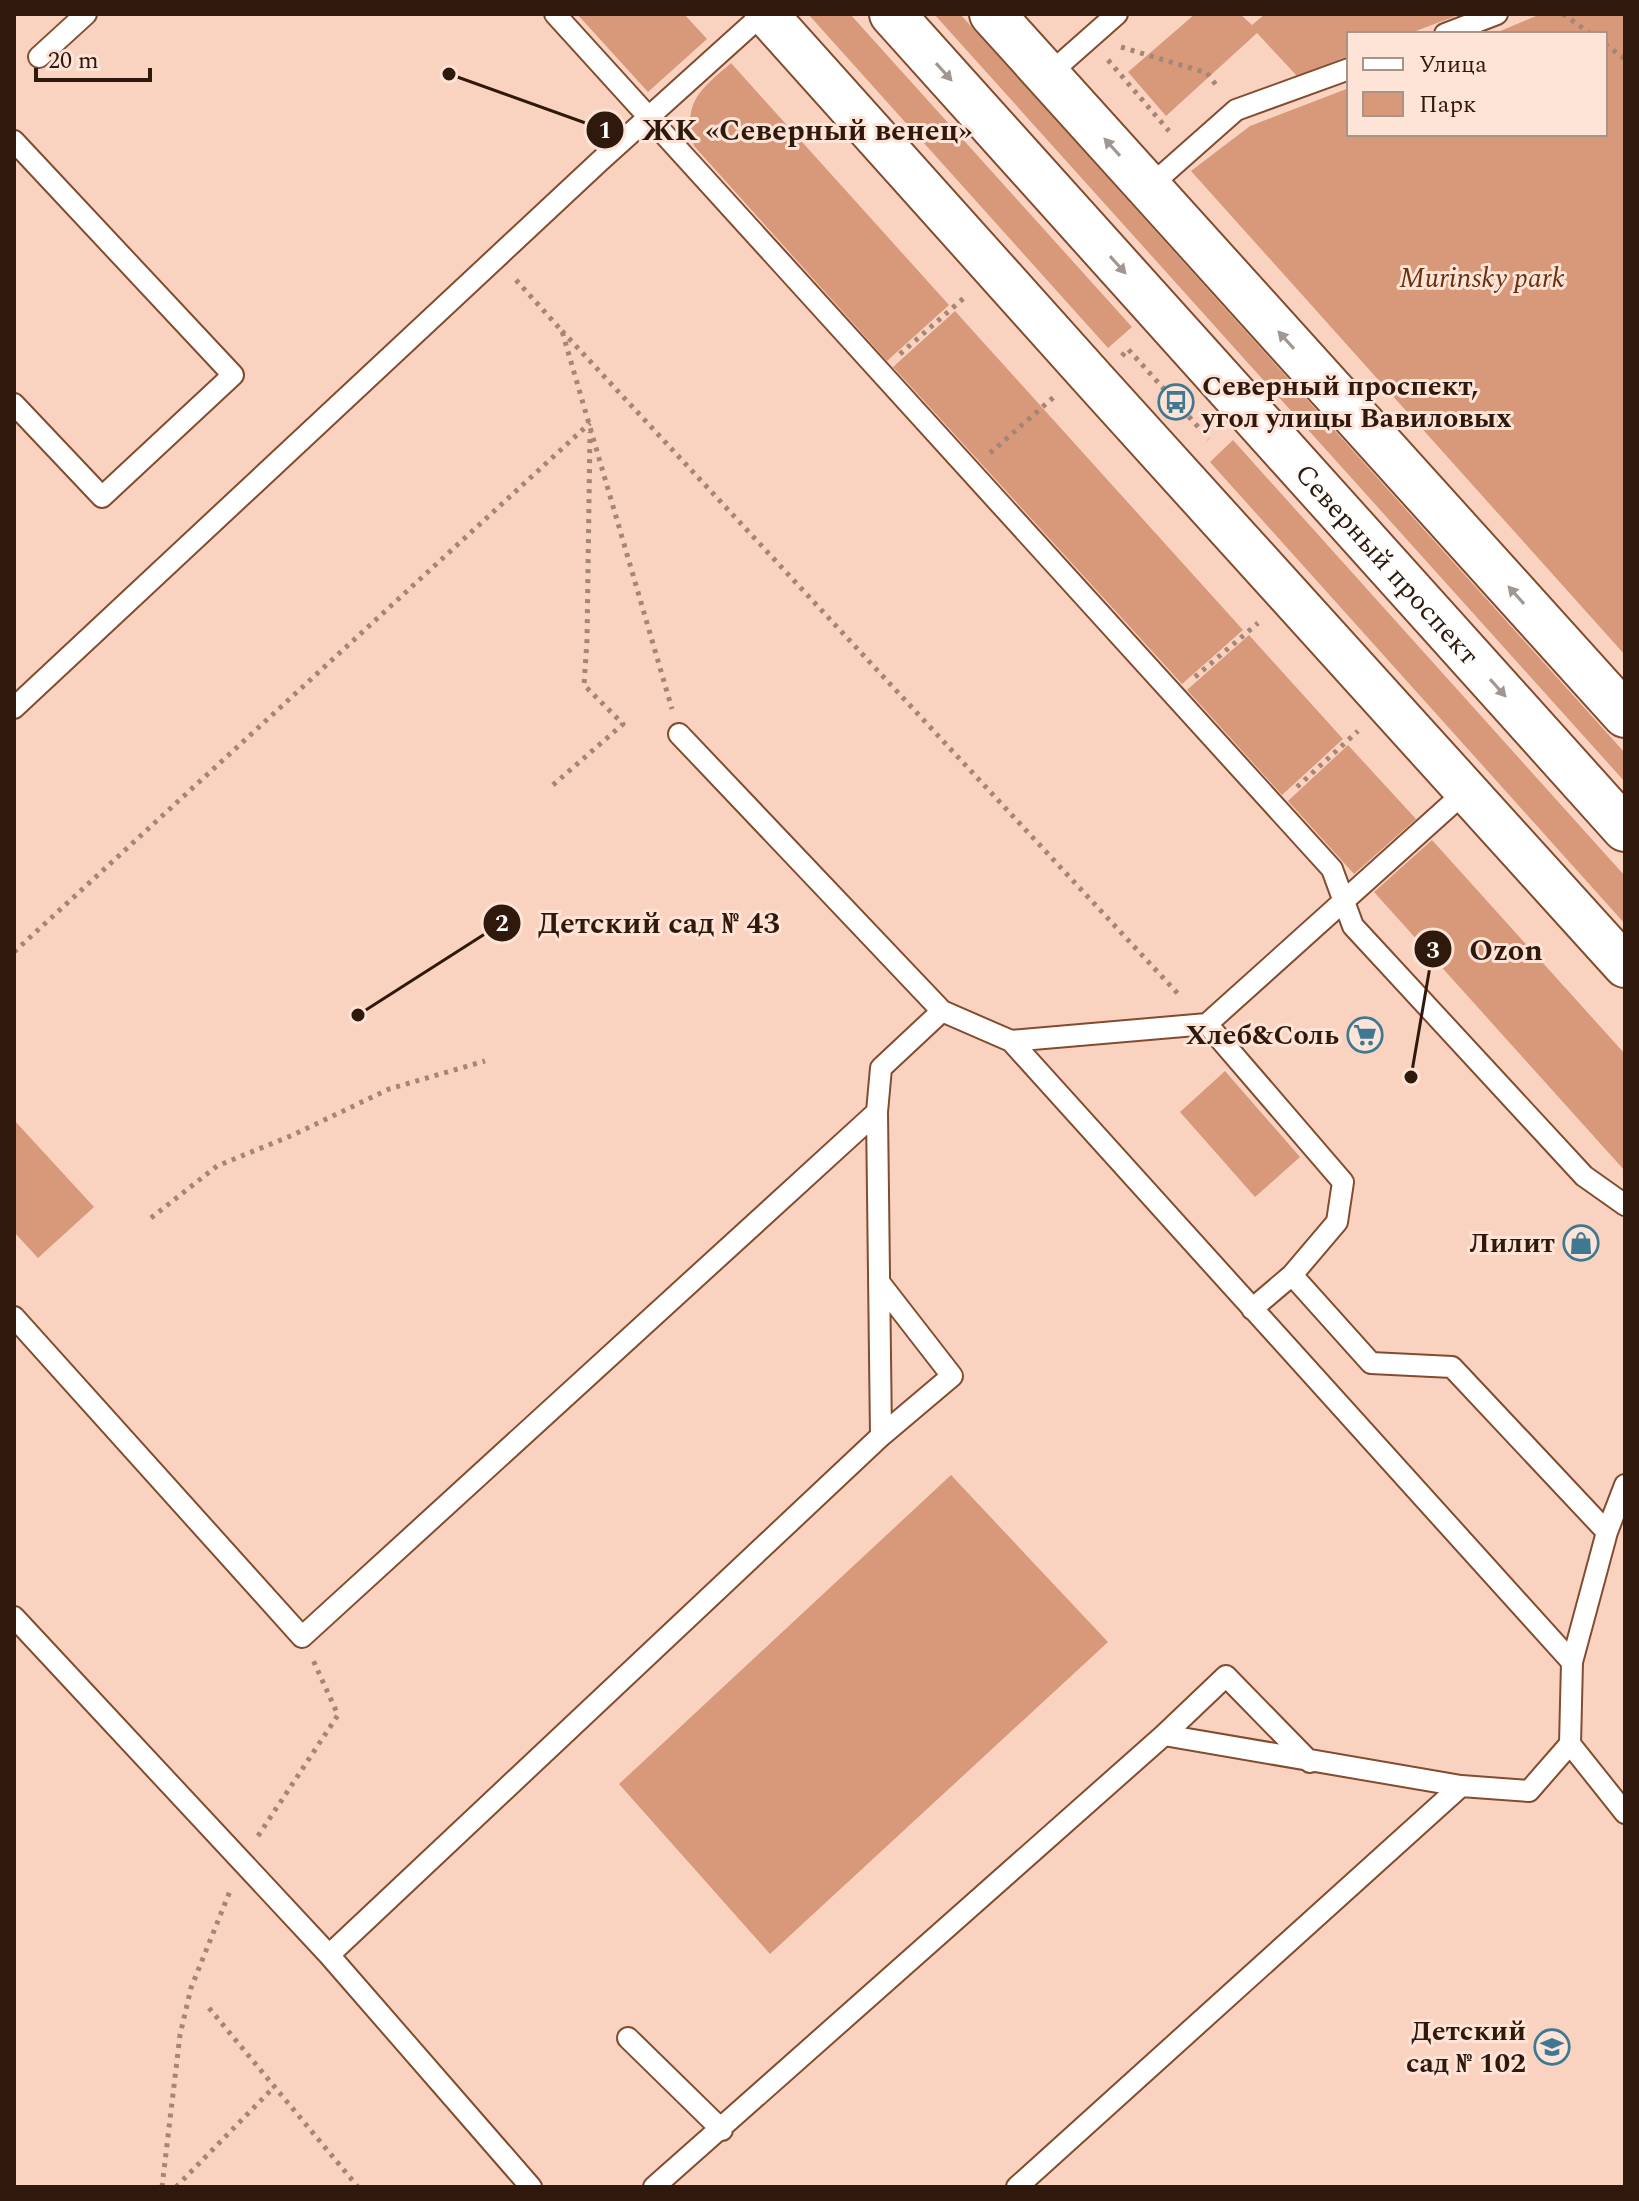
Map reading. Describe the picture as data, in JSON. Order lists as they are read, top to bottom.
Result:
{
  "streets": {
    "main road": ["Северный проспект"]
  },
  "parks": ["Murinsky park"],
  "places": {
    "other": ["ЖК «Северный венец»", "Детский сад № 43", "Ozon"],
    "bus stop": ["Северный проспект, угол улицы Вавиловых"],
    "supermarket": ["Хлеб&Соль"],
    "shop": ["Лилит"],
    "school or university": ["Детский сад № 102"]
  },
  "legend": ["Улица", "Парк"],
  "scale_bar": "20 m"
}
